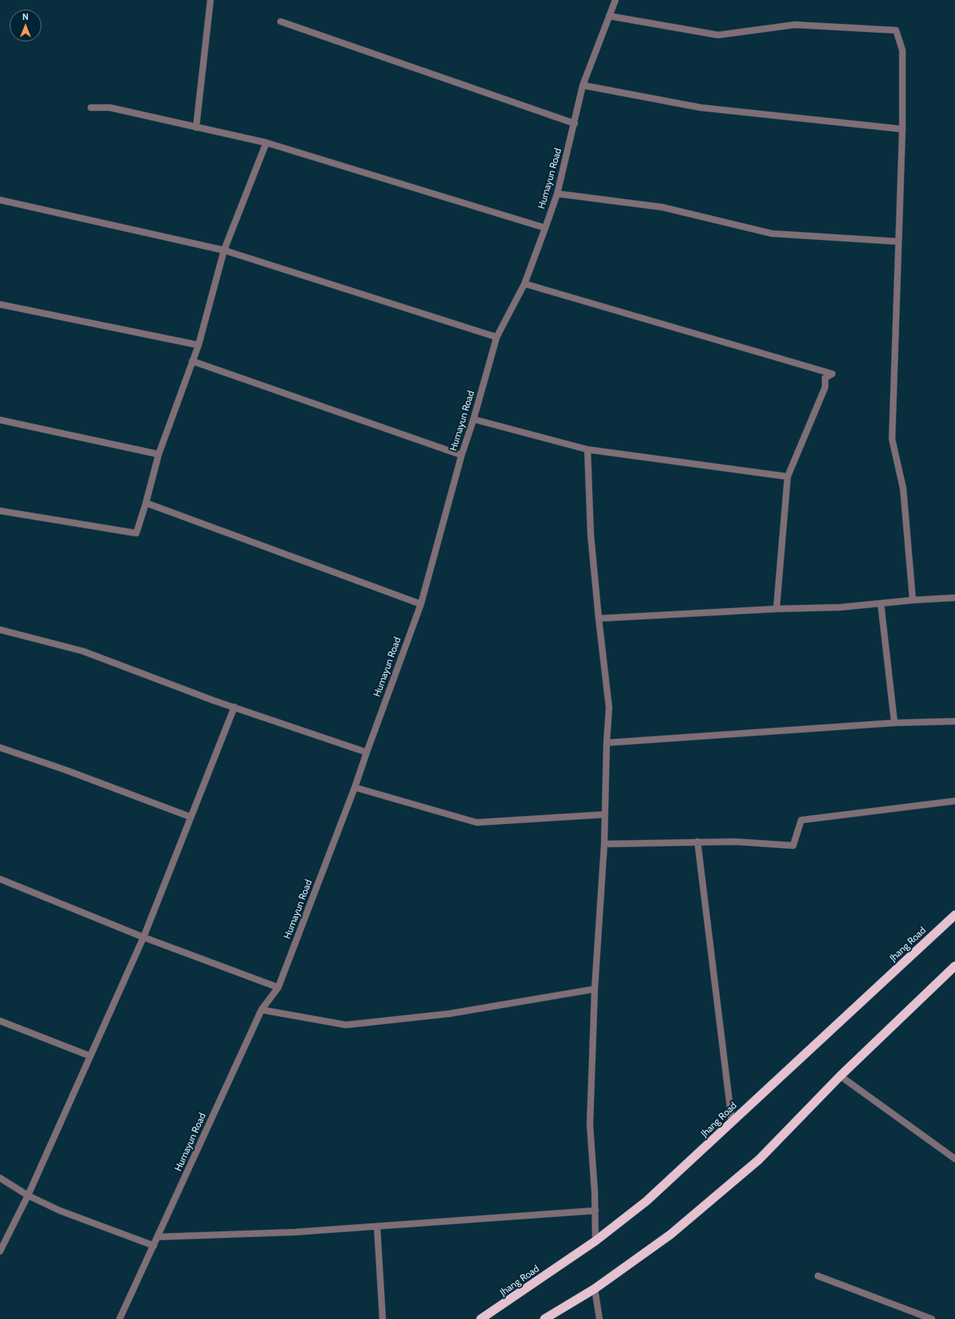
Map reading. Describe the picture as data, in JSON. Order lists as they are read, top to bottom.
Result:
{
  "streets": {
    "highway": ["Jhang Road"],
    "street": ["Humayun Road"]
  },
  "north": "top"
}
